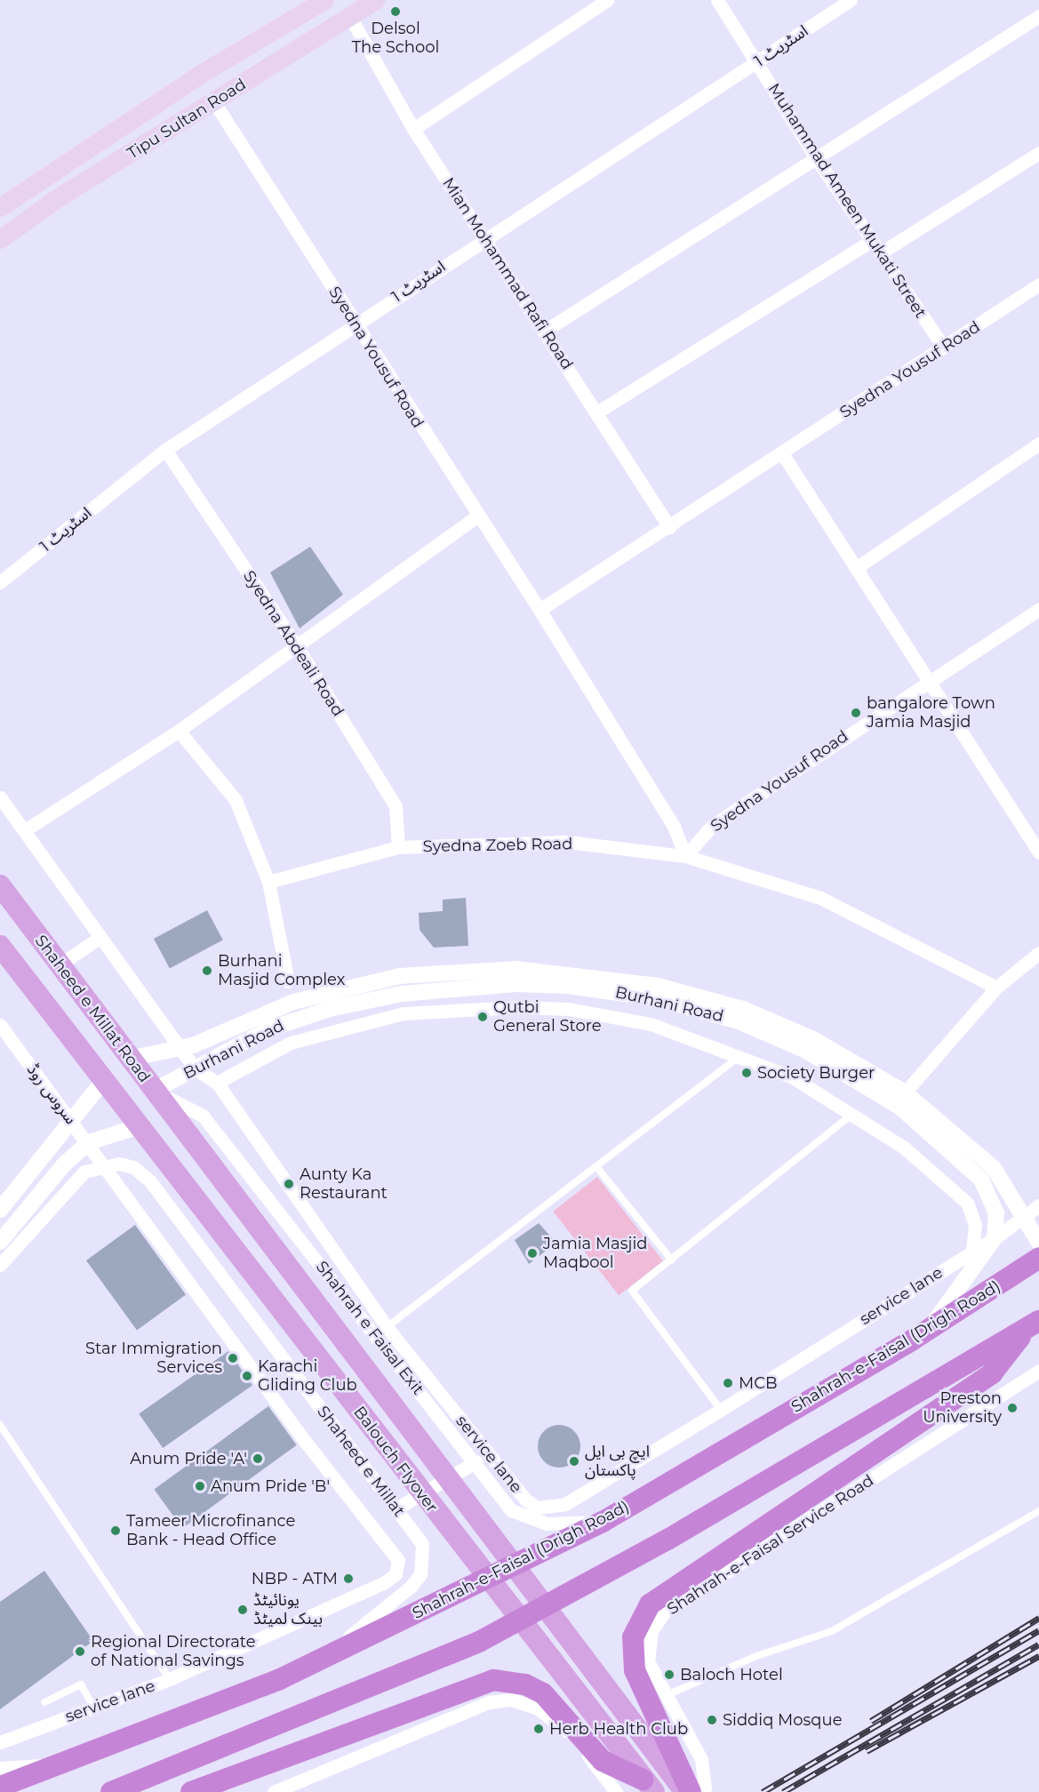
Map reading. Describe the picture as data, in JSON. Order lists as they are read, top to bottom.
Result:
{
  "streets": {
    "highway": ["Shahrah-e-Faisal (Drigh Road)"],
    "main road": ["Tipu Sultan Road", "Shaheed e Millat Road", "Balouch Flyover"],
    "street": [
      "اسٹریٹ 1",
      "Muhammad Ameen Mukati Street",
      "Mian Mohammad Rafi Road",
      "Syedna Yousuf Road",
      "Syedna Abdeali Road",
      "Syedna Zoeb Road",
      "Burhani Road",
      "سروس روڈ",
      "service lane",
      "Shahrah e Faisal Exit",
      "Shaheed e Millat",
      "Shahrah-e-Faisal Service Road"
    ]
  },
  "crossings": [
    ["اسٹریٹ 1", "Muhammad Ameen Mukati Street"],
    ["اسٹریٹ 1", "Mian Mohammad Rafi Road"],
    ["اسٹریٹ 1", "Syedna Yousuf Road"],
    ["اسٹریٹ 1", "Syedna Abdeali Road"],
    ["Tipu Sultan Road", "Mian Mohammad Rafi Road"],
    ["Tipu Sultan Road", "Syedna Yousuf Road"],
    ["Muhammad Ameen Mukati Street", "Syedna Yousuf Road"],
    ["Mian Mohammad Rafi Road", "Syedna Yousuf Road"],
    ["Syedna Yousuf Road", "Syedna Zoeb Road"],
    ["Syedna Abdeali Road", "Syedna Zoeb Road"],
    ["Burhani Road", "Shaheed e Millat Road"],
    ["Burhani Road", "service lane"],
    ["Burhani Road", "Shahrah e Faisal Exit"],
    ["Shaheed e Millat Road", "Shahrah e Faisal Exit"],
    ["Shaheed e Millat Road", "Balouch Flyover"],
    ["سروس روڈ", "service lane"],
    ["سروس روڈ", "Shaheed e Millat"],
    ["service lane", "Shaheed e Millat"],
    ["Shahrah e Faisal Exit", "Shahrah-e-Faisal (Drigh Road)"],
    ["Shahrah-e-Faisal (Drigh Road)", "Shaheed e Millat"],
    ["Balouch Flyover", "Shahrah-e-Faisal Service Road"]
  ],
  "places": [
    "Delsol The School",
    "bangalore Town Jamia Masjid",
    "Burhani Masjid Complex",
    "Qutbi General Store",
    "Society Burger",
    "Aunty Ka Restaurant",
    "Jamia Masjid Maqbool",
    "Star Immigration Services",
    "Karachi Gliding Club",
    "MCB",
    "Preston University",
    "Anum Pride 'A'",
    "ایچ بی ایل پاکستان",
    "Anum Pride 'B'",
    "Tameer Microfinance Bank - Head Office",
    "NBP - ATM",
    "یونائیٹڈ بینک لمیٹڈ",
    "Regional Directorate of National Savings",
    "Baloch Hotel",
    "Siddiq Mosque",
    "Herb Health Club"
  ]
}
